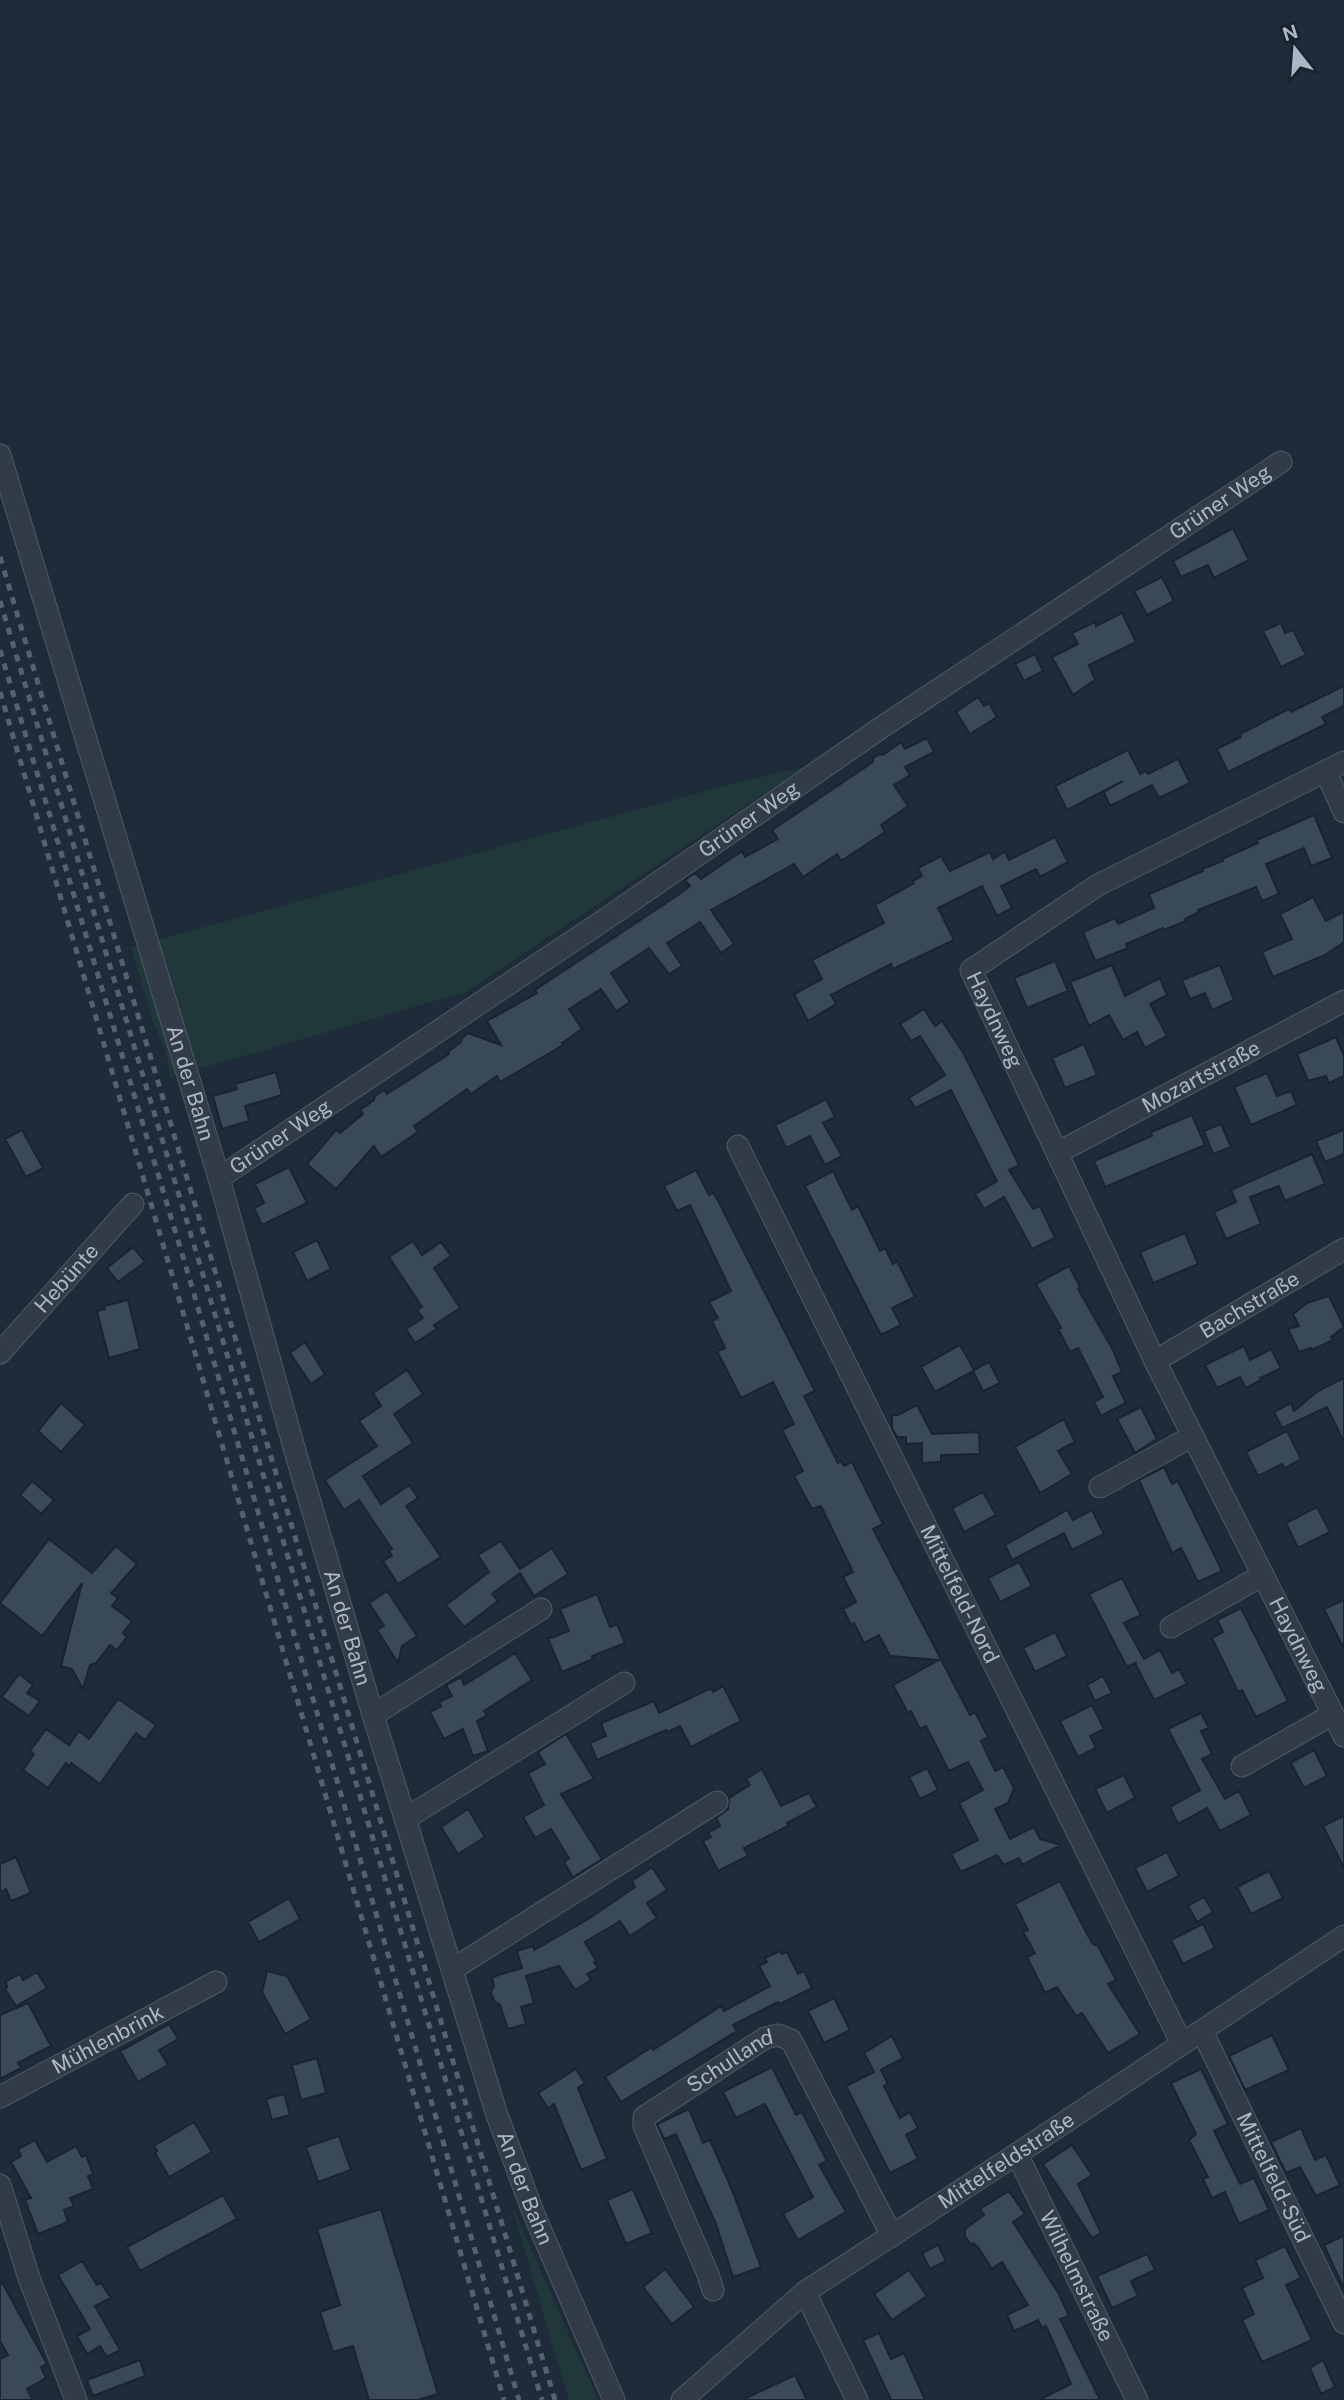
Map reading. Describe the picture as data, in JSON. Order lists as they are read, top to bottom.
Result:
{
  "streets": {
    "street": [
      "Grüner Weg",
      "Haydnweg",
      "Mozartstraße",
      "An der Bahn",
      "Hebünte",
      "Bachstraße",
      "Mittelfeld-Nord",
      "Mühlenbrink",
      "Schulland",
      "Mittelfeldstraße",
      "Mittelfeld-Süd",
      "Wilhelmstraße"
    ]
  },
  "crossings": [
    ["Grüner Weg", "An der Bahn"],
    ["Haydnweg", "Mozartstraße"],
    ["Haydnweg", "Bachstraße"],
    ["Mittelfeld-Nord", "Mittelfeldstraße"],
    ["Schulland", "Mittelfeldstraße"],
    ["Mittelfeldstraße", "Mittelfeld-Süd"],
    ["Mittelfeldstraße", "Wilhelmstraße"]
  ],
  "north": "top"
}
